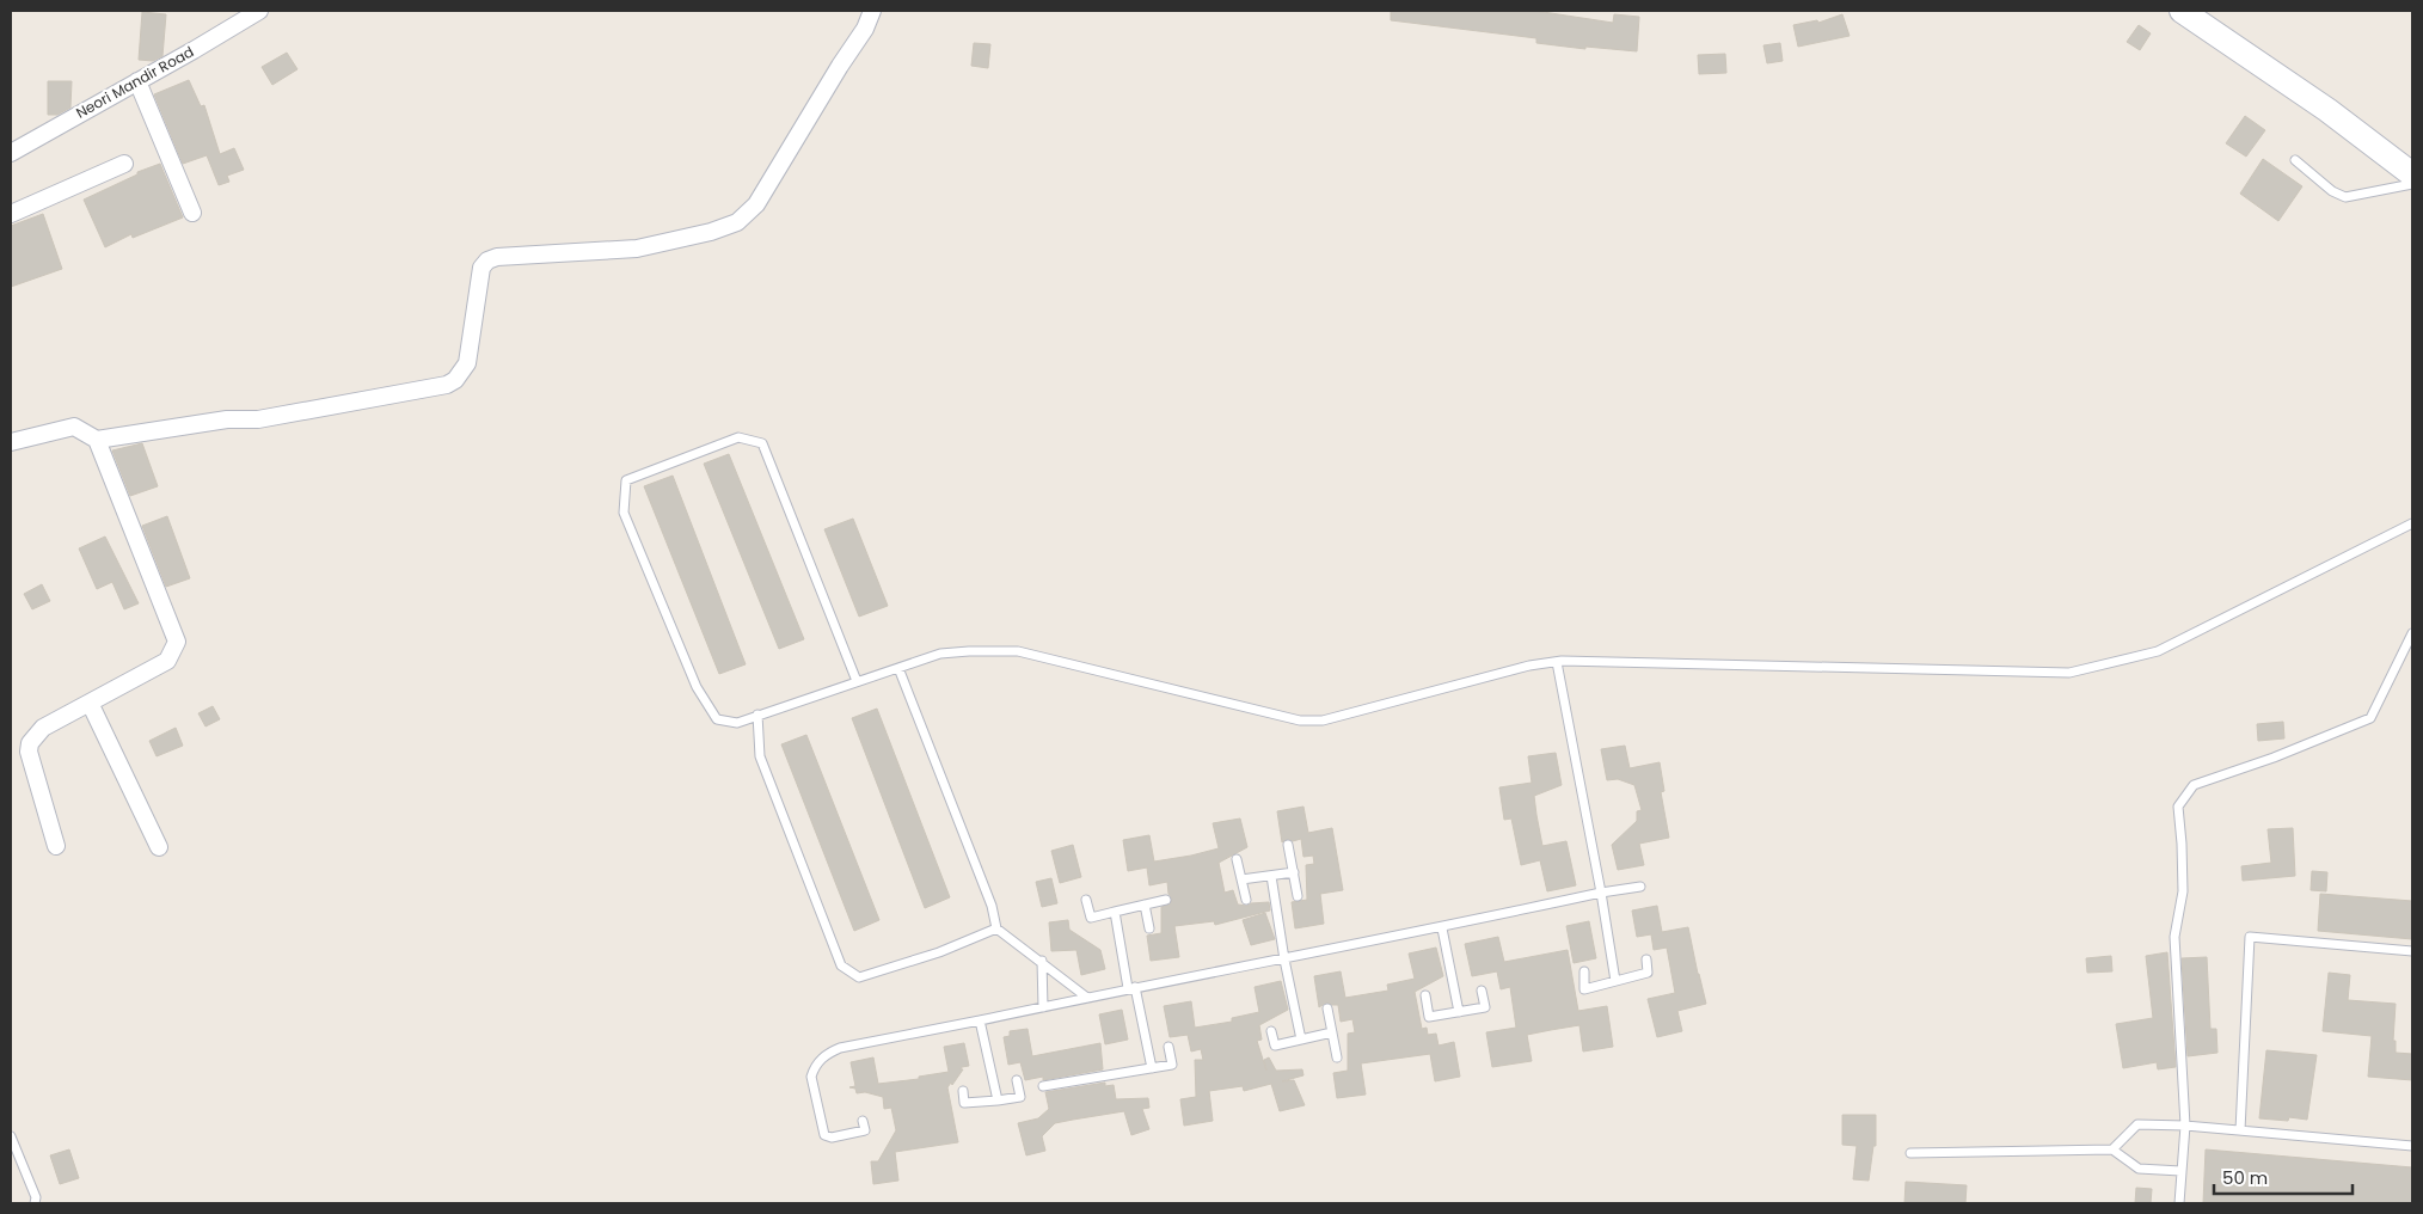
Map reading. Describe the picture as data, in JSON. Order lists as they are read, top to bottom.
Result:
{
  "streets": {
    "street": ["Neori Mandir Road"]
  },
  "scale_bar": "50 m"
}
